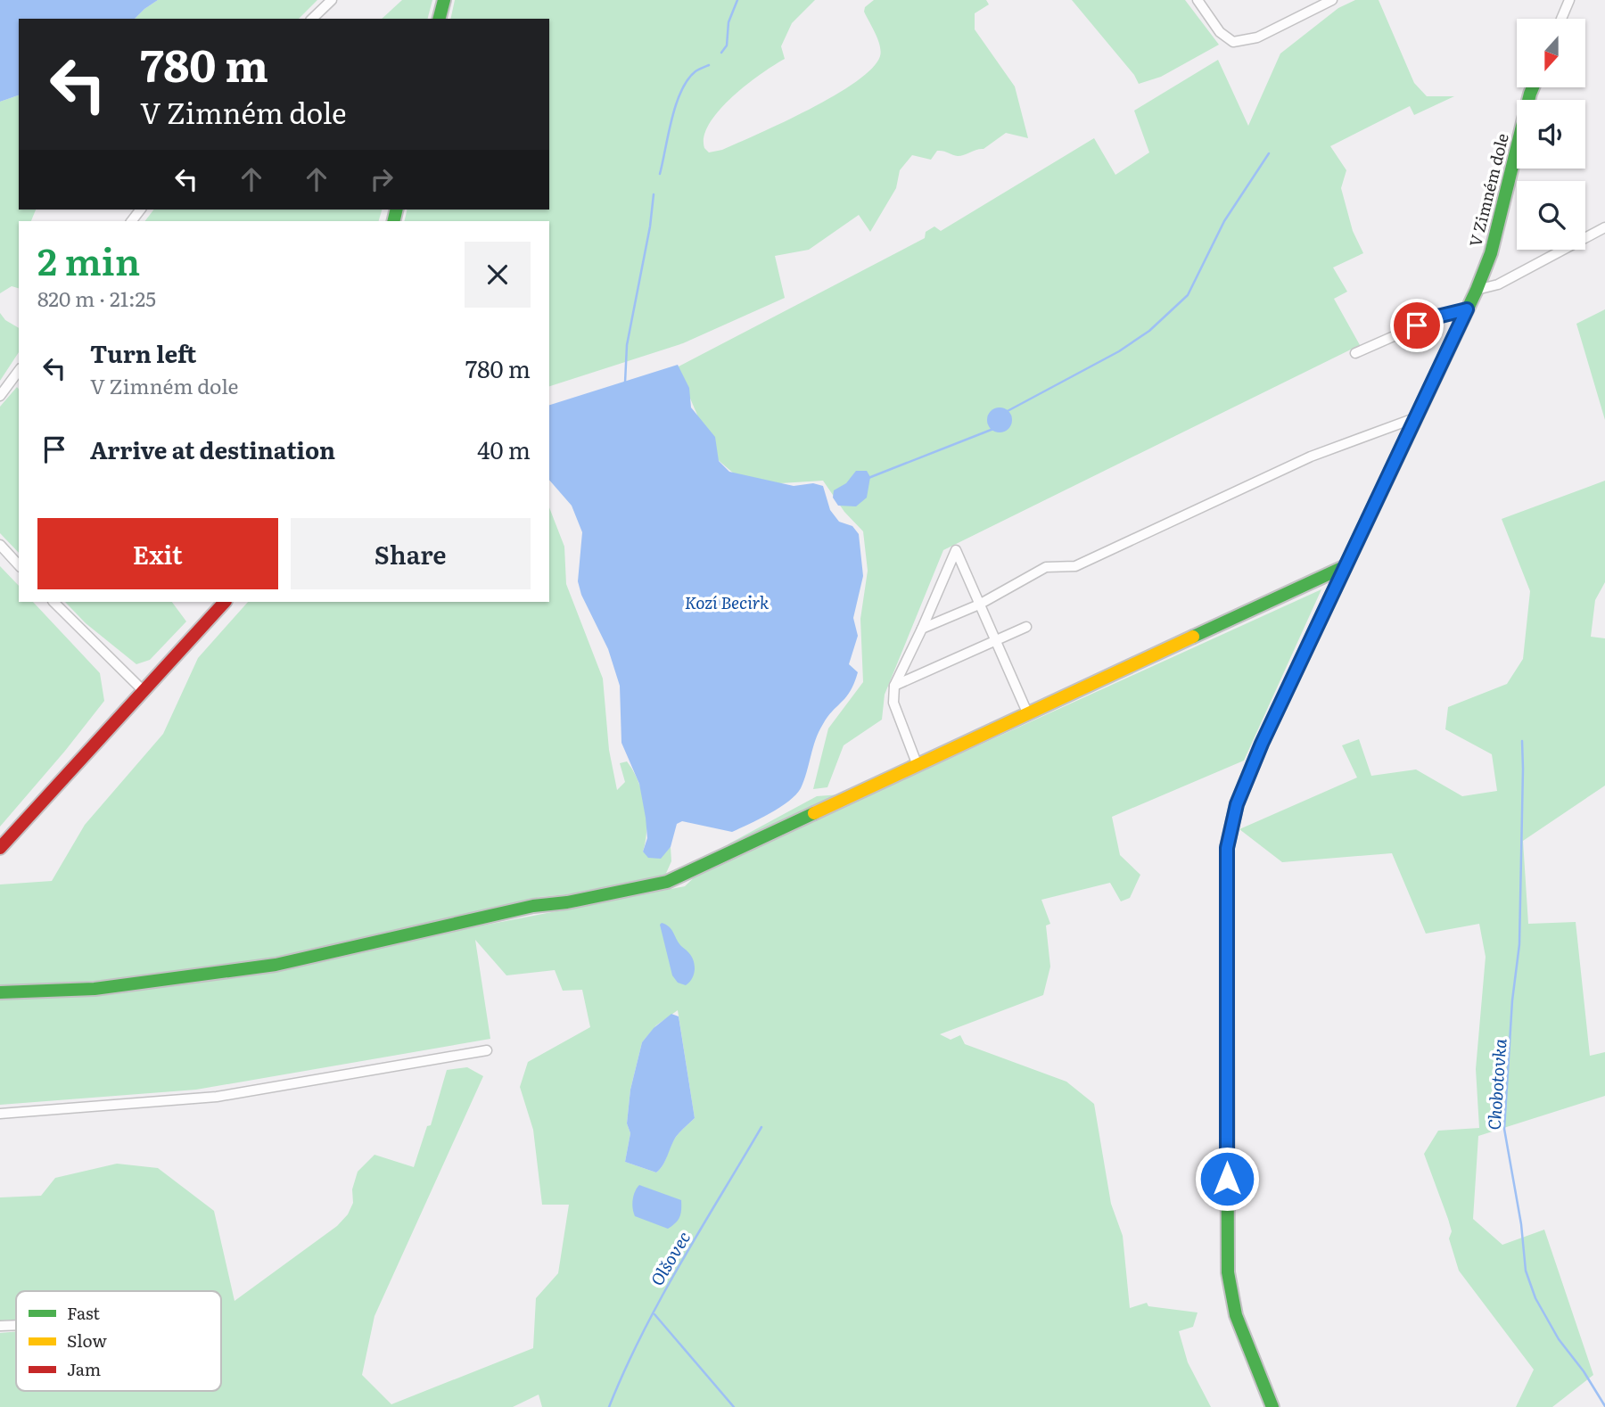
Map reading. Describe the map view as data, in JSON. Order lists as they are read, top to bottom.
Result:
{
  "streets": {
    "street": ["V Zimném dole"]
  },
  "water": ["Kozí Becirk", "Chobotovka", "Olšovec"],
  "legend": ["Fast", "Slow", "Jam"],
  "north": "bottom",
  "page": {
    "turn": ["780 m", "V Zimném dole"],
    "heading": ["2 min", "820 m · 21:25"],
    "list": [
      {
        "name": "Turn left",
        "note": "V Zimném dole",
        "value": "780 m"
      },
      {
        "name": "Arrive at destination",
        "value": "40 m"
      }
    ],
    "buttons": ["Exit", "Share"]
  }
}
